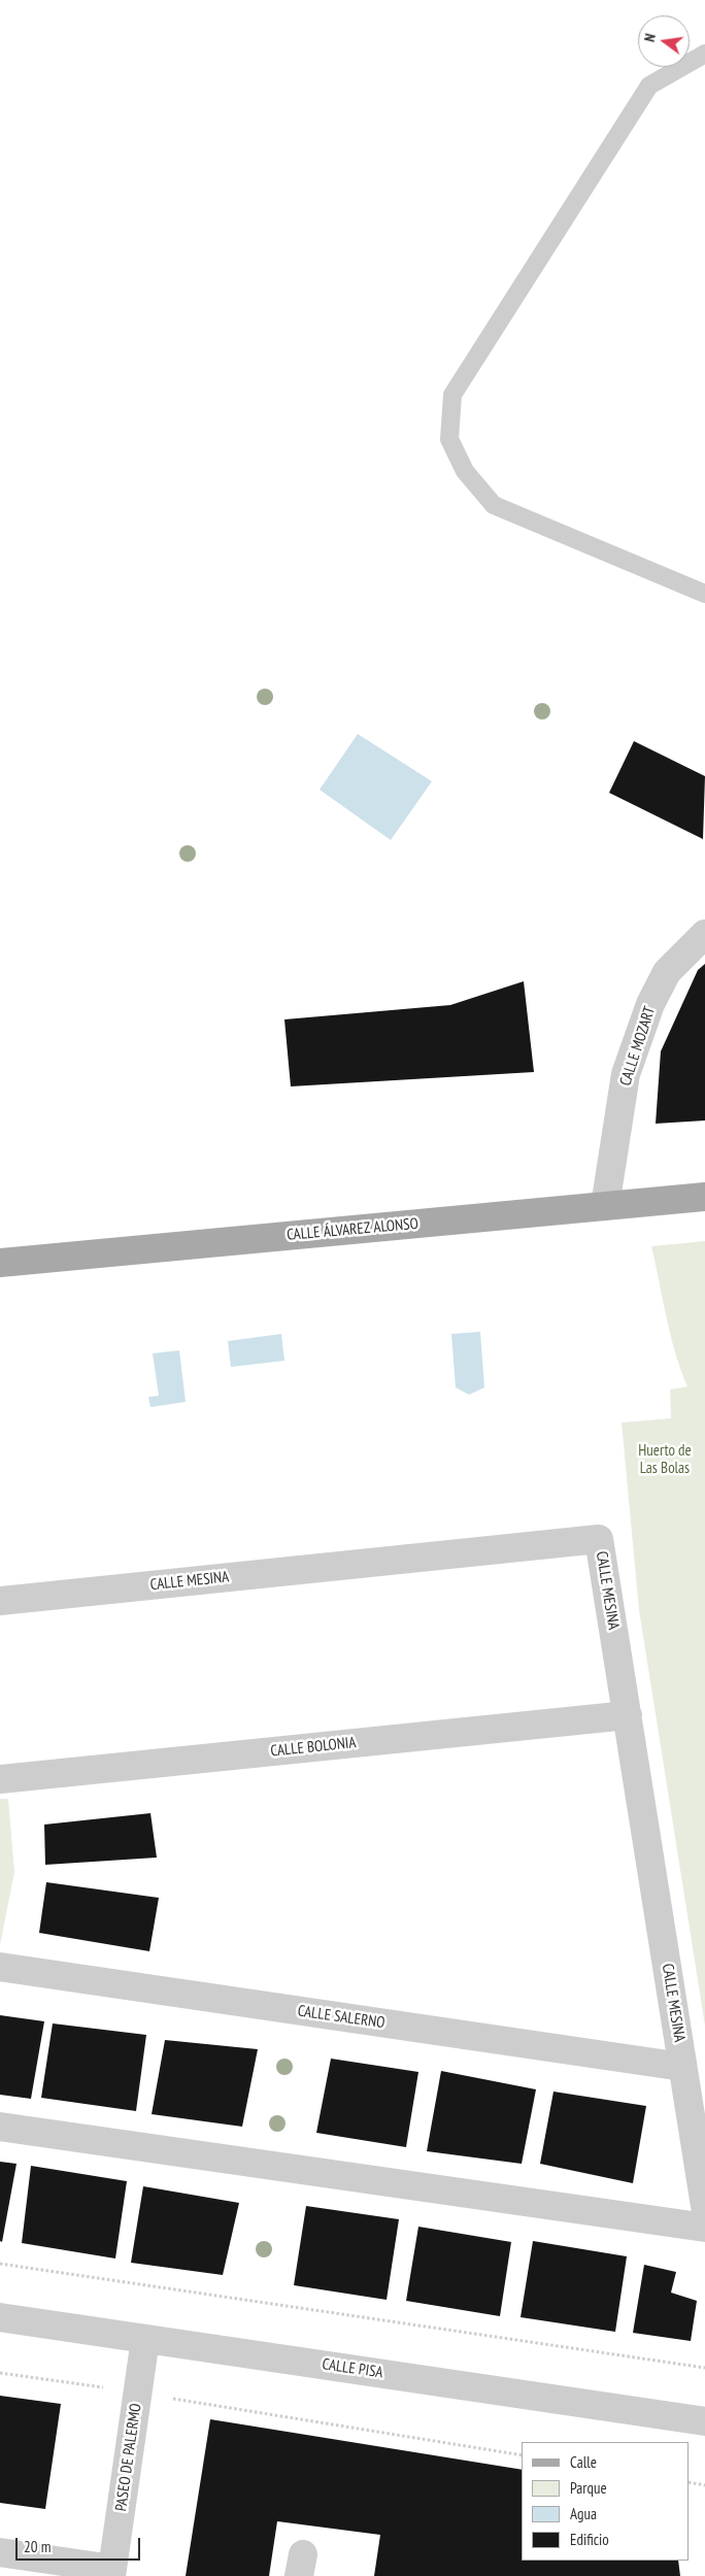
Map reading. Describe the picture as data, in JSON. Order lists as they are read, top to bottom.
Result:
{
  "streets": {
    "main road": ["CALLE ÁLVAREZ ALONSO"],
    "street": [
      "CALLE MOZART",
      "CALLE MESINA",
      "CALLE BOLONIA",
      "CALLE SALERNO",
      "CALLE PISA",
      "PASEO DE PALERMO"
    ]
  },
  "crossings": [
    ["CALLE MOZART", "CALLE ÁLVAREZ ALONSO"],
    ["CALLE MESINA", "CALLE BOLONIA"],
    ["CALLE MESINA", "CALLE SALERNO"],
    ["CALLE PISA", "PASEO DE PALERMO"]
  ],
  "parks": ["Huerto de Las Bolas"],
  "legend": [
    "Calle",
    "Parque",
    "Agua",
    "Edificio"
  ],
  "scale_bar": "20 m",
  "north": "left"
}
